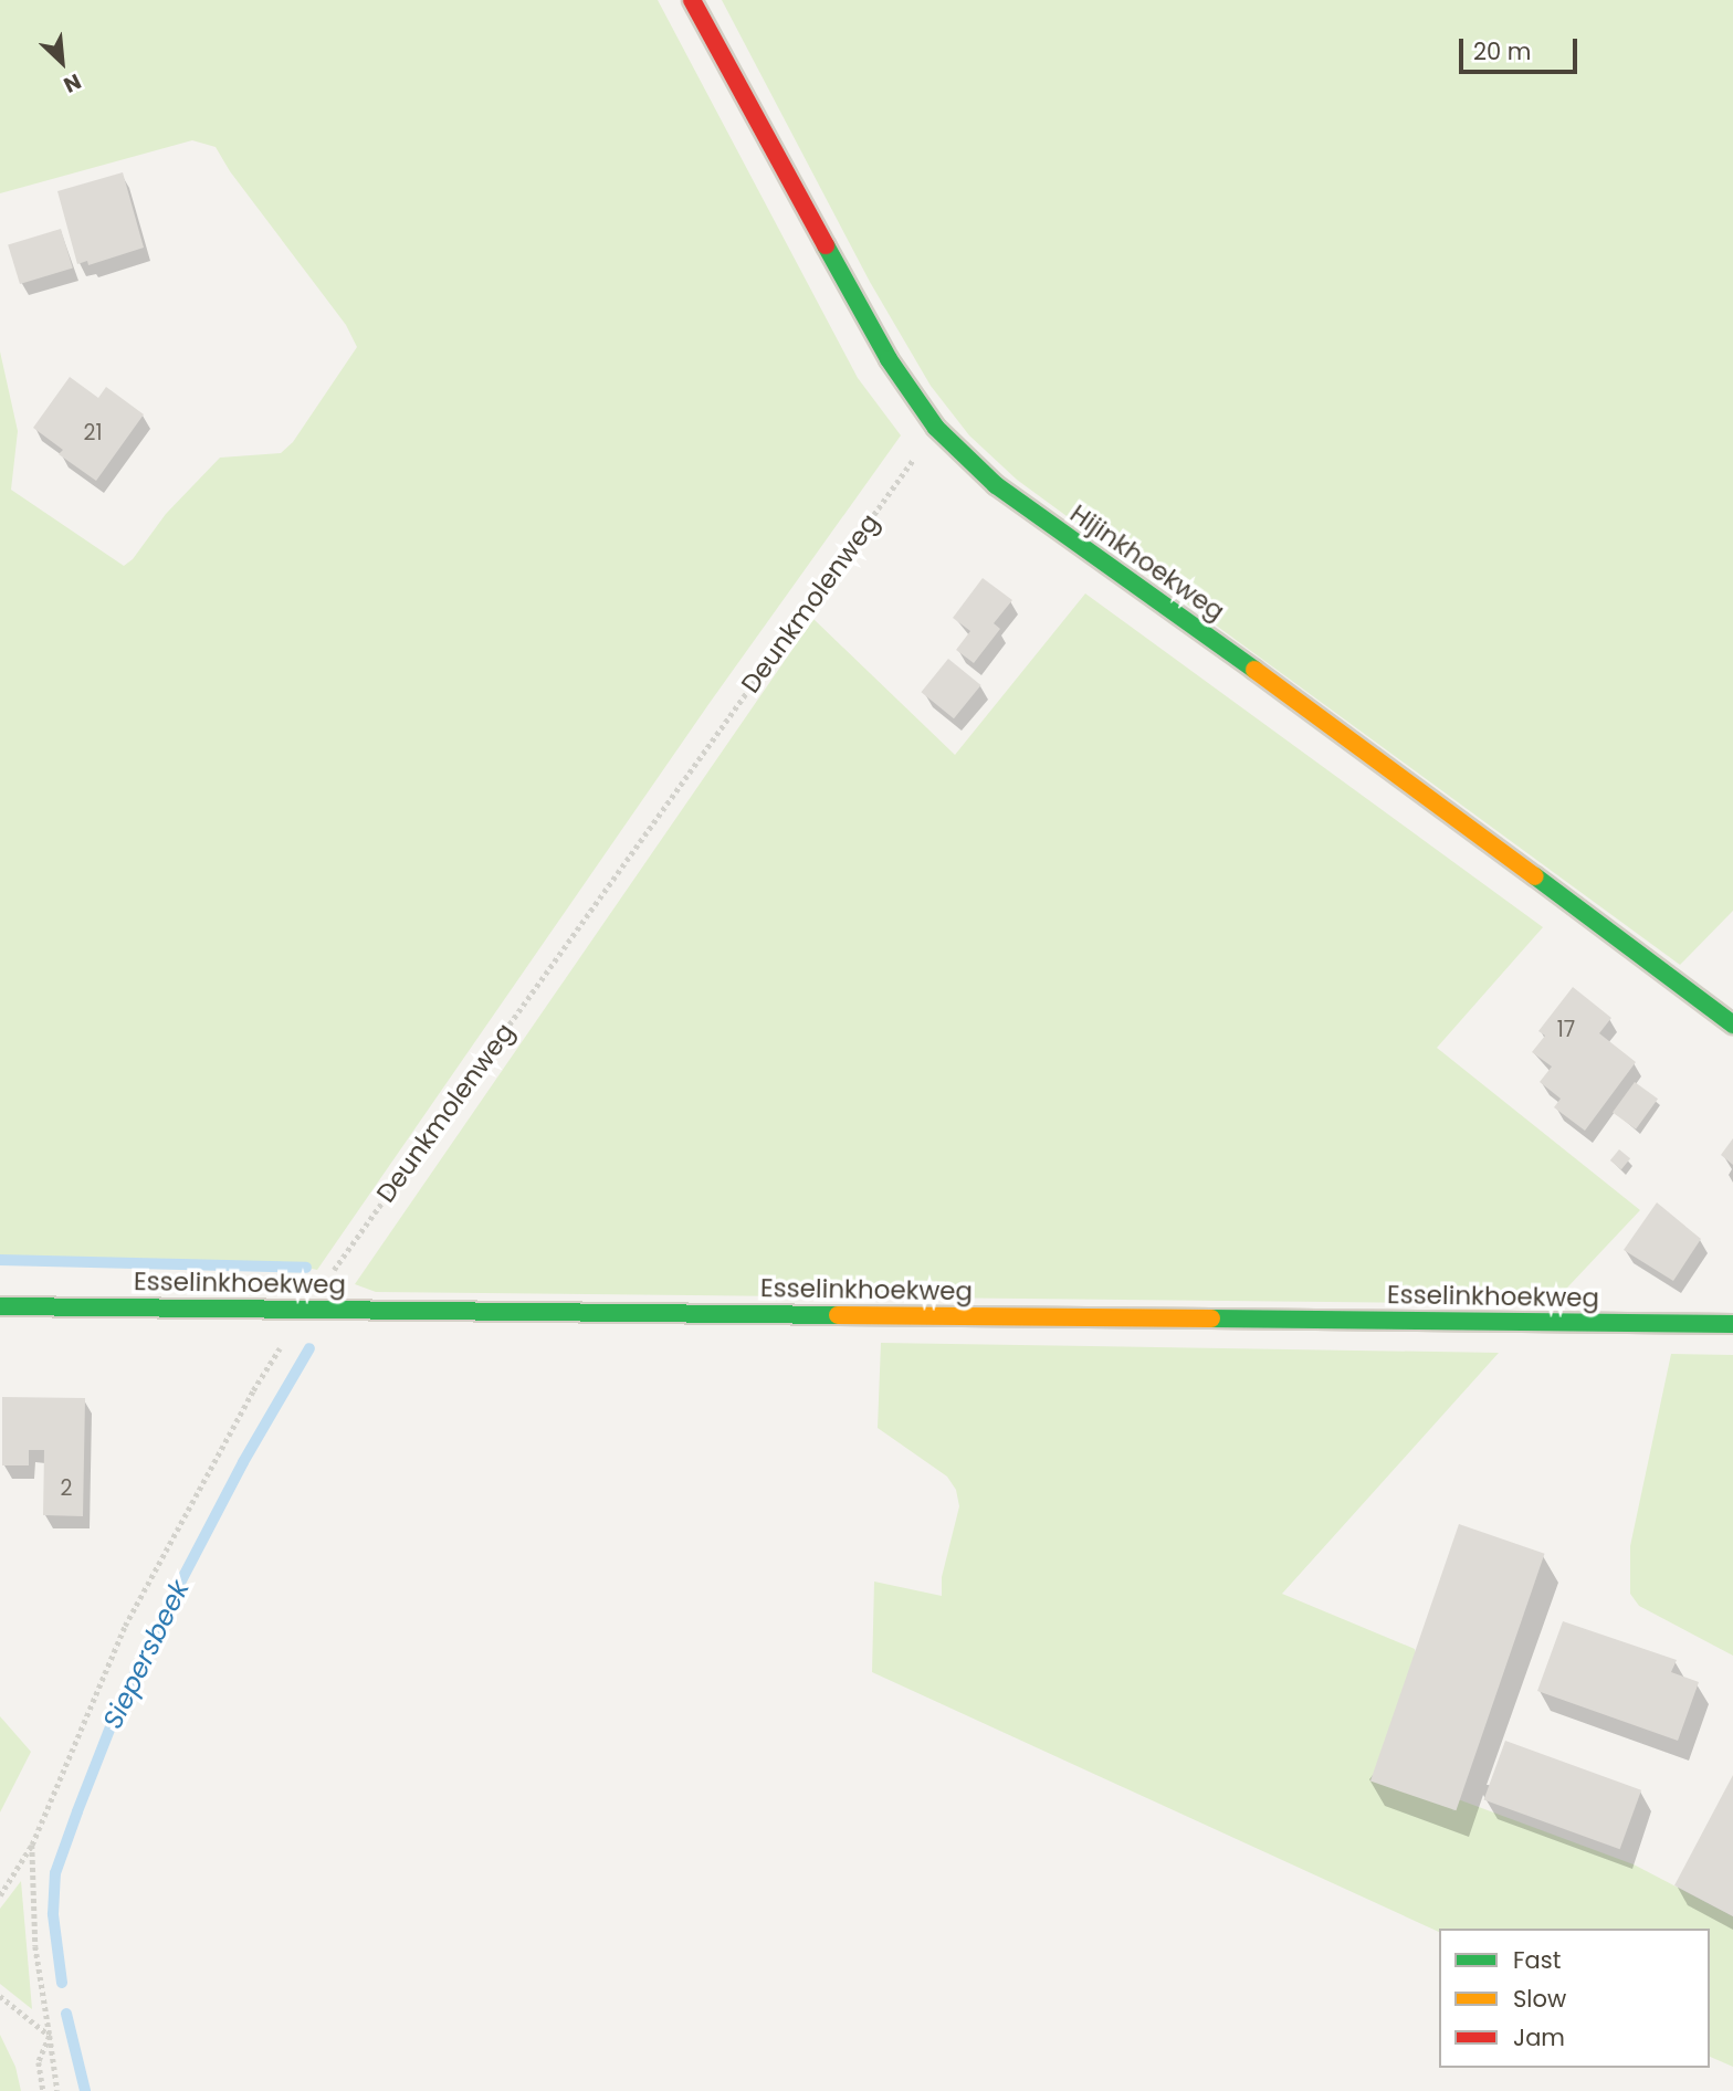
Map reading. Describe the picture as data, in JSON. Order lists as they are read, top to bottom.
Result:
{
  "streets": {
    "street": ["Hijinkhoekweg", "Esselinkhoekweg"],
    "path": ["Deunkmolenweg"]
  },
  "crossings": [
    ["Hijinkhoekweg", "Deunkmolenweg"],
    ["Deunkmolenweg", "Esselinkhoekweg"]
  ],
  "water": ["Siepersbeek"],
  "house_numbers": ["21", "17", "2"],
  "legend": ["Fast", "Slow", "Jam"],
  "scale_bar": "20 m",
  "north": "bottom right"
}
